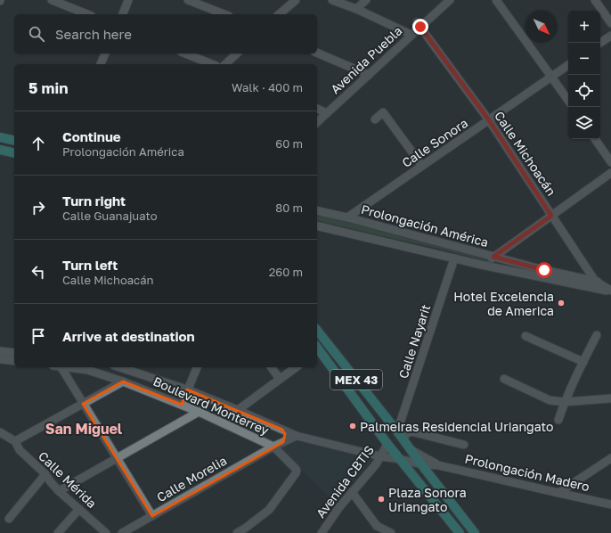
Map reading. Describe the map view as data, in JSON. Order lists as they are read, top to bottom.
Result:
{
  "streets": {
    "main road": ["MEX 43"],
    "street": [
      "Avenida Puebla",
      "Calle Sonora",
      "Calle Michoacán",
      "Prolongación América",
      "Calle Nayarit",
      "Boulevard Monterrey",
      "Prolongación Madero",
      "Calle Morelia",
      "Calle Mérida",
      "Avenida CBTIS"
    ]
  },
  "crossings": [
    ["Avenida Puebla", "Calle Michoacán"],
    ["Calle Sonora", "Calle Michoacán"],
    ["Calle Sonora", "Prolongación América"],
    ["Calle Michoacán", "Prolongación América"],
    ["Prolongación América", "Calle Nayarit"],
    ["Calle Nayarit", "MEX 43"],
    ["MEX 43", "Boulevard Monterrey"],
    ["MEX 43", "Prolongación Madero"],
    ["MEX 43", "Avenida CBTIS"],
    ["Boulevard Monterrey", "Prolongación Madero"],
    ["Boulevard Monterrey", "Calle Morelia"],
    ["Boulevard Monterrey", "Avenida CBTIS"]
  ],
  "districts": ["San Miguel"],
  "places": ["Hotel Excelencia de America", "Palmeiras Residencial Uriangato", "Plaza Sonora Uriangato"],
  "north": "bottom right",
  "page": {
    "map_buttons": ["+", "−"],
    "search": "Search here",
    "heading": ["5 min", "Walk · 400 m"],
    "list": [
      ["Continue", "Prolongación América", "60 m"],
      ["Turn right", "Calle Guanajuato", "80 m"],
      ["Turn left", "Calle Michoacán", "260 m"],
      "Arrive at destination"
    ]
  }
}
